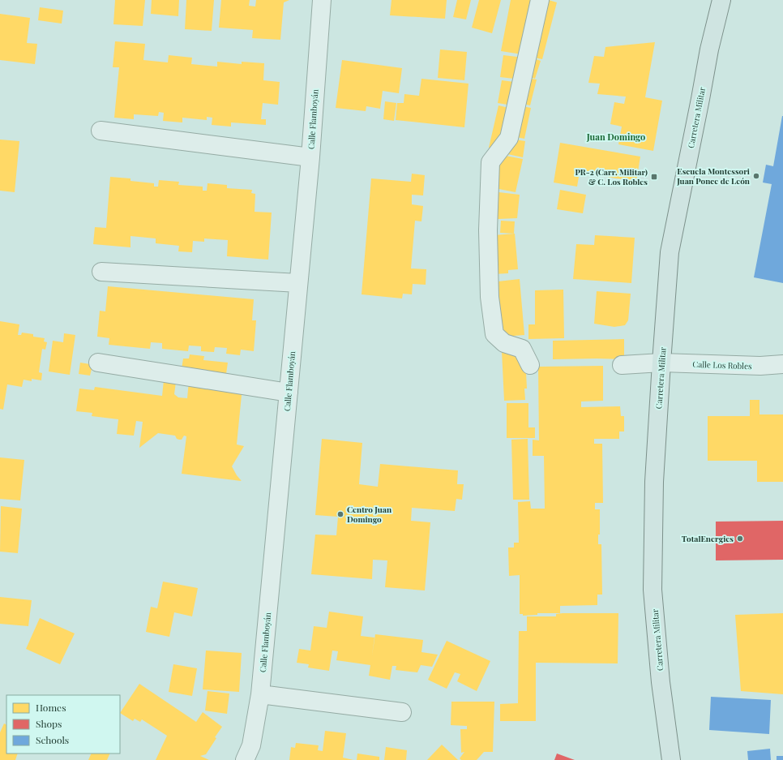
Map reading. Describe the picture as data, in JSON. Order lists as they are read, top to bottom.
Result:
{
  "streets": {
    "main road": ["Carretera Militar"],
    "street": ["Calle Flamboyán", "Calle Los Robles"]
  },
  "crossings": [
    ["Carretera Militar", "Calle Los Robles"]
  ],
  "districts": ["Juan Domingo"],
  "places": {
    "other": ["Escuela Montessori Juan Ponce de León", "Centro Juan Domingo", "TotalEnergies"],
    "transit": ["PR-2 (Carr. Militar) & C. Los Robles"]
  },
  "legend": ["Homes", "Shops", "Schools"]
}
